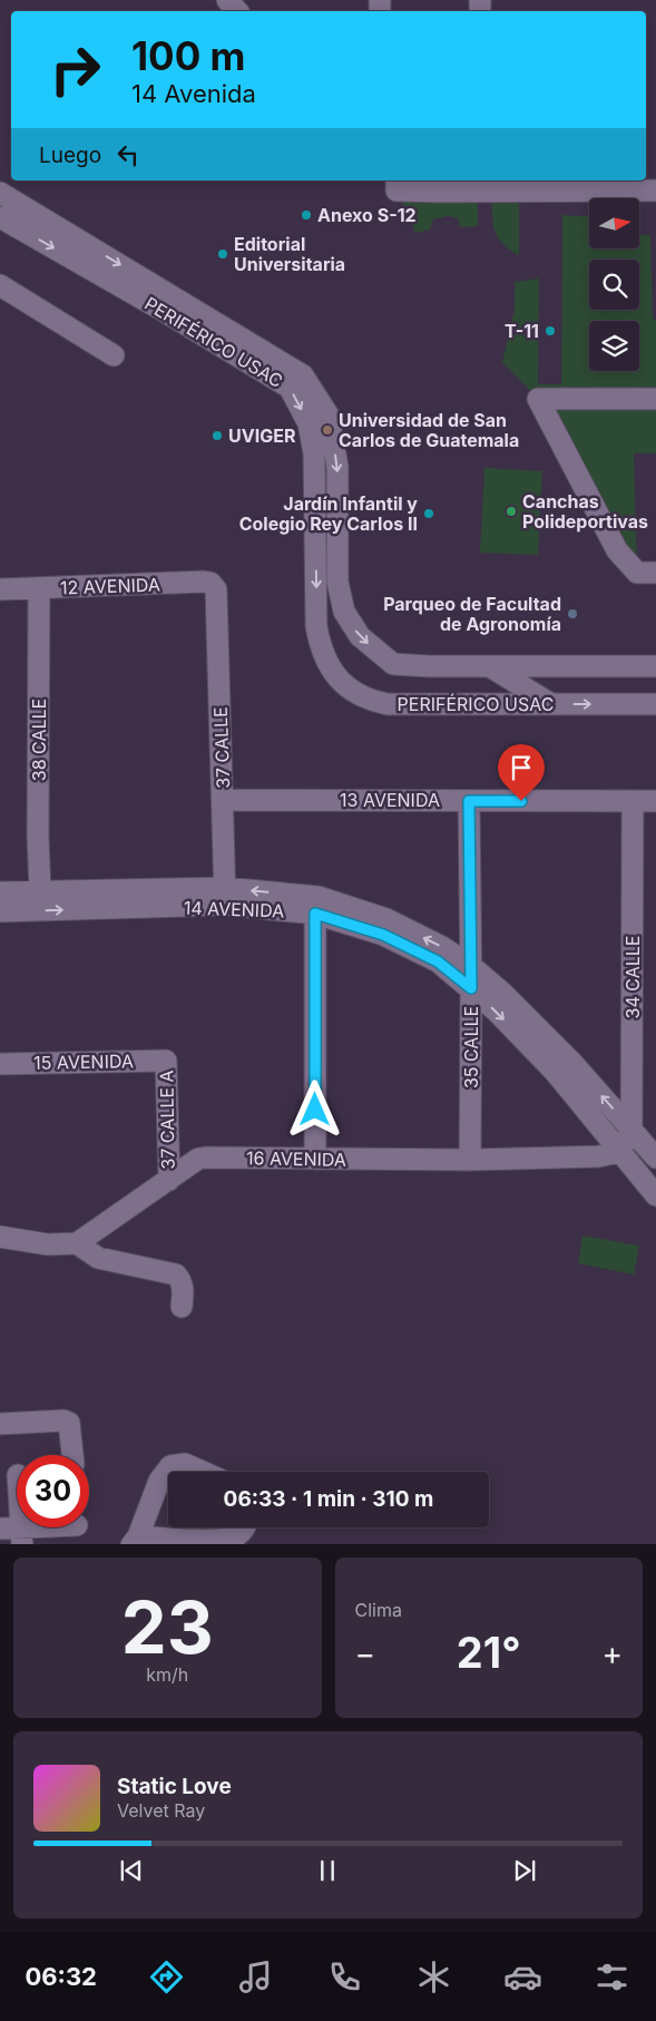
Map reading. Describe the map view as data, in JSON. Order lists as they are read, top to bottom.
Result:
{
  "streets": {
    "street": [
      "PERIFÉRICO USAC",
      "12 AVENIDA",
      "38 CALLE",
      "37 CALLE",
      "13 AVENIDA",
      "14 AVENIDA",
      "34 CALLE",
      "35 CALLE",
      "15 AVENIDA",
      "37 CALLE A",
      "16 AVENIDA"
    ]
  },
  "crossings": [
    ["12 AVENIDA", "38 CALLE"],
    ["12 AVENIDA", "37 CALLE"],
    ["38 CALLE", "14 AVENIDA"],
    ["37 CALLE", "13 AVENIDA"],
    ["37 CALLE", "14 AVENIDA"],
    ["13 AVENIDA", "34 CALLE"],
    ["13 AVENIDA", "35 CALLE"],
    ["14 AVENIDA", "34 CALLE"],
    ["14 AVENIDA", "35 CALLE"],
    ["14 AVENIDA", "16 AVENIDA"],
    ["34 CALLE", "16 AVENIDA"],
    ["35 CALLE", "16 AVENIDA"],
    ["15 AVENIDA", "37 CALLE A"],
    ["37 CALLE A", "16 AVENIDA"]
  ],
  "one_way": ["PERIFÉRICO USAC"],
  "places": [
    "Anexo S-12",
    "Editorial Universitaria",
    "T-11",
    "Universidad de San Carlos de Guatemala",
    "UVIGER",
    "Canchas Polideportivas",
    "Jardín Infantil y Colegio Rey Carlos II",
    "Parqueo de Facultad de Agronomía"
  ],
  "north": "right",
  "page": {
    "turn": ["100 m", "14 Avenida"],
    "then": "Luego",
    "limit": "30",
    "trip": "06:33 · 1 min · 310 m",
    "tile": [
      ["23", "km/h"],
      "Clima"
    ],
    "heat": ["−", "21°", "+"],
    "song": ["Static Love", "Velvet Ray"],
    "tabs": "06:32"
  }
}
